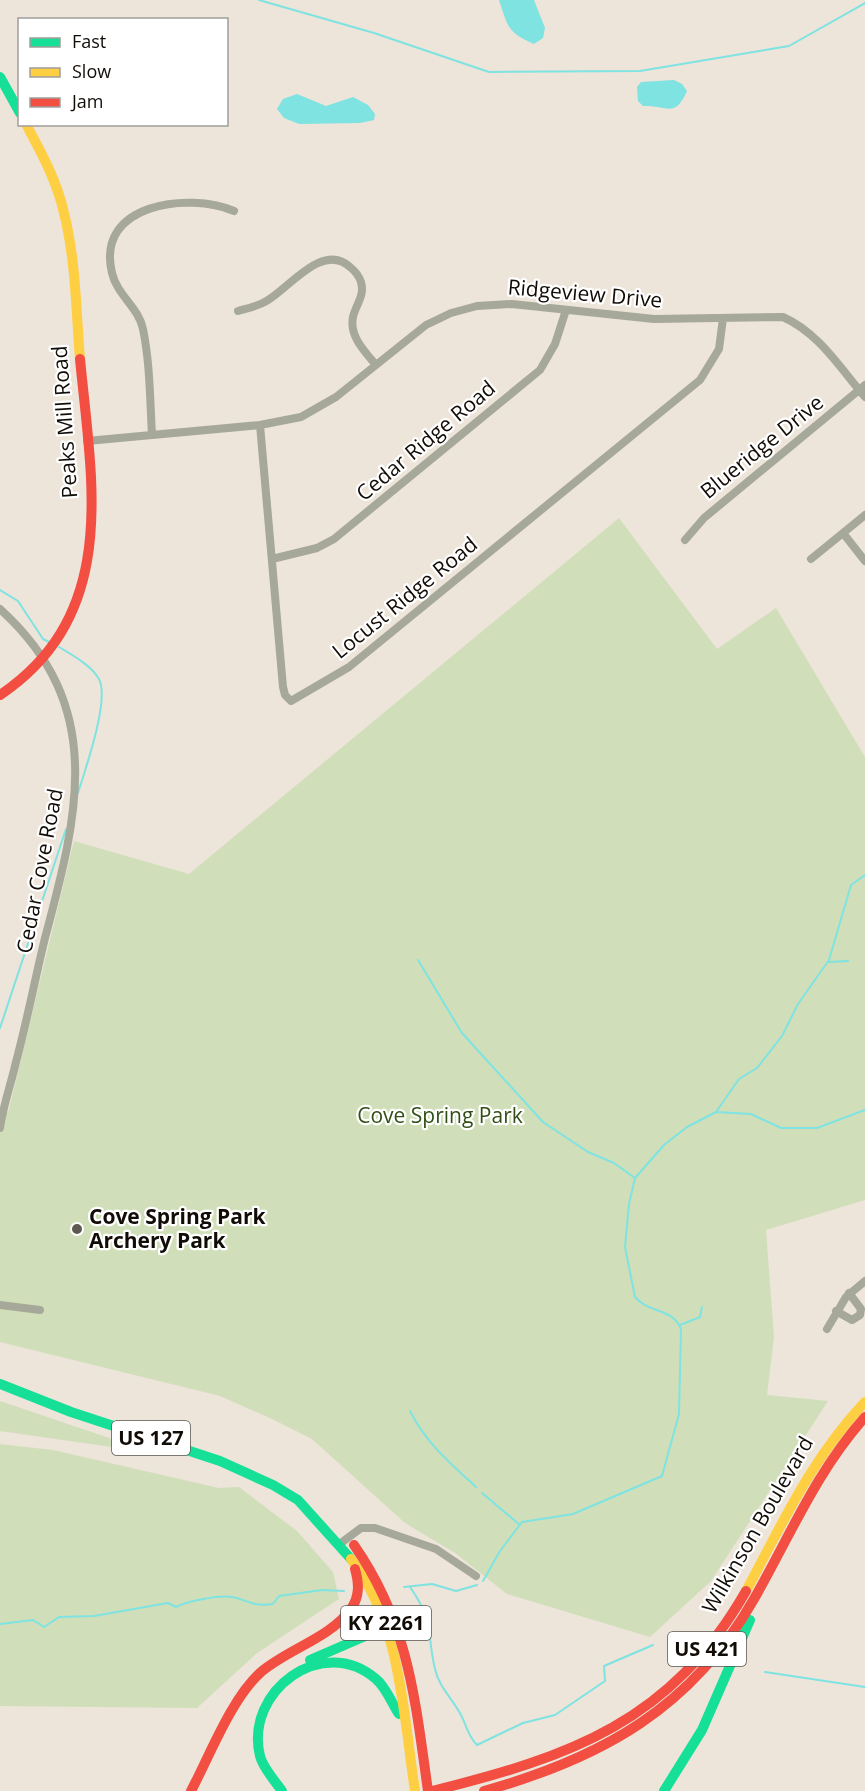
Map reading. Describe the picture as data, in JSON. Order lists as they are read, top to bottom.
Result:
{
  "streets": {
    "main road": [
      "Peaks Mill Road",
      "US 127",
      "Wilkinson Boulevard",
      "KY 2261",
      "US 421"
    ],
    "street": [
      "Ridgeview Drive",
      "Cedar Ridge Road",
      "Blueridge Drive",
      "Locust Ridge Road",
      "Cedar Cove Road"
    ]
  },
  "crossings": [
    ["Ridgeview Drive", "Peaks Mill Road"],
    ["Ridgeview Drive", "Cedar Ridge Road"],
    ["Ridgeview Drive", "Blueridge Drive"],
    ["Ridgeview Drive", "Locust Ridge Road"],
    ["Peaks Mill Road", "Cedar Cove Road"],
    ["Cedar Ridge Road", "Locust Ridge Road"],
    ["US 127", "Wilkinson Boulevard"],
    ["US 127", "KY 2261"]
  ],
  "parks": ["Cove Spring Park"],
  "places": ["Cove Spring Park Archery Park"],
  "legend": ["Fast", "Slow", "Jam"]
}
